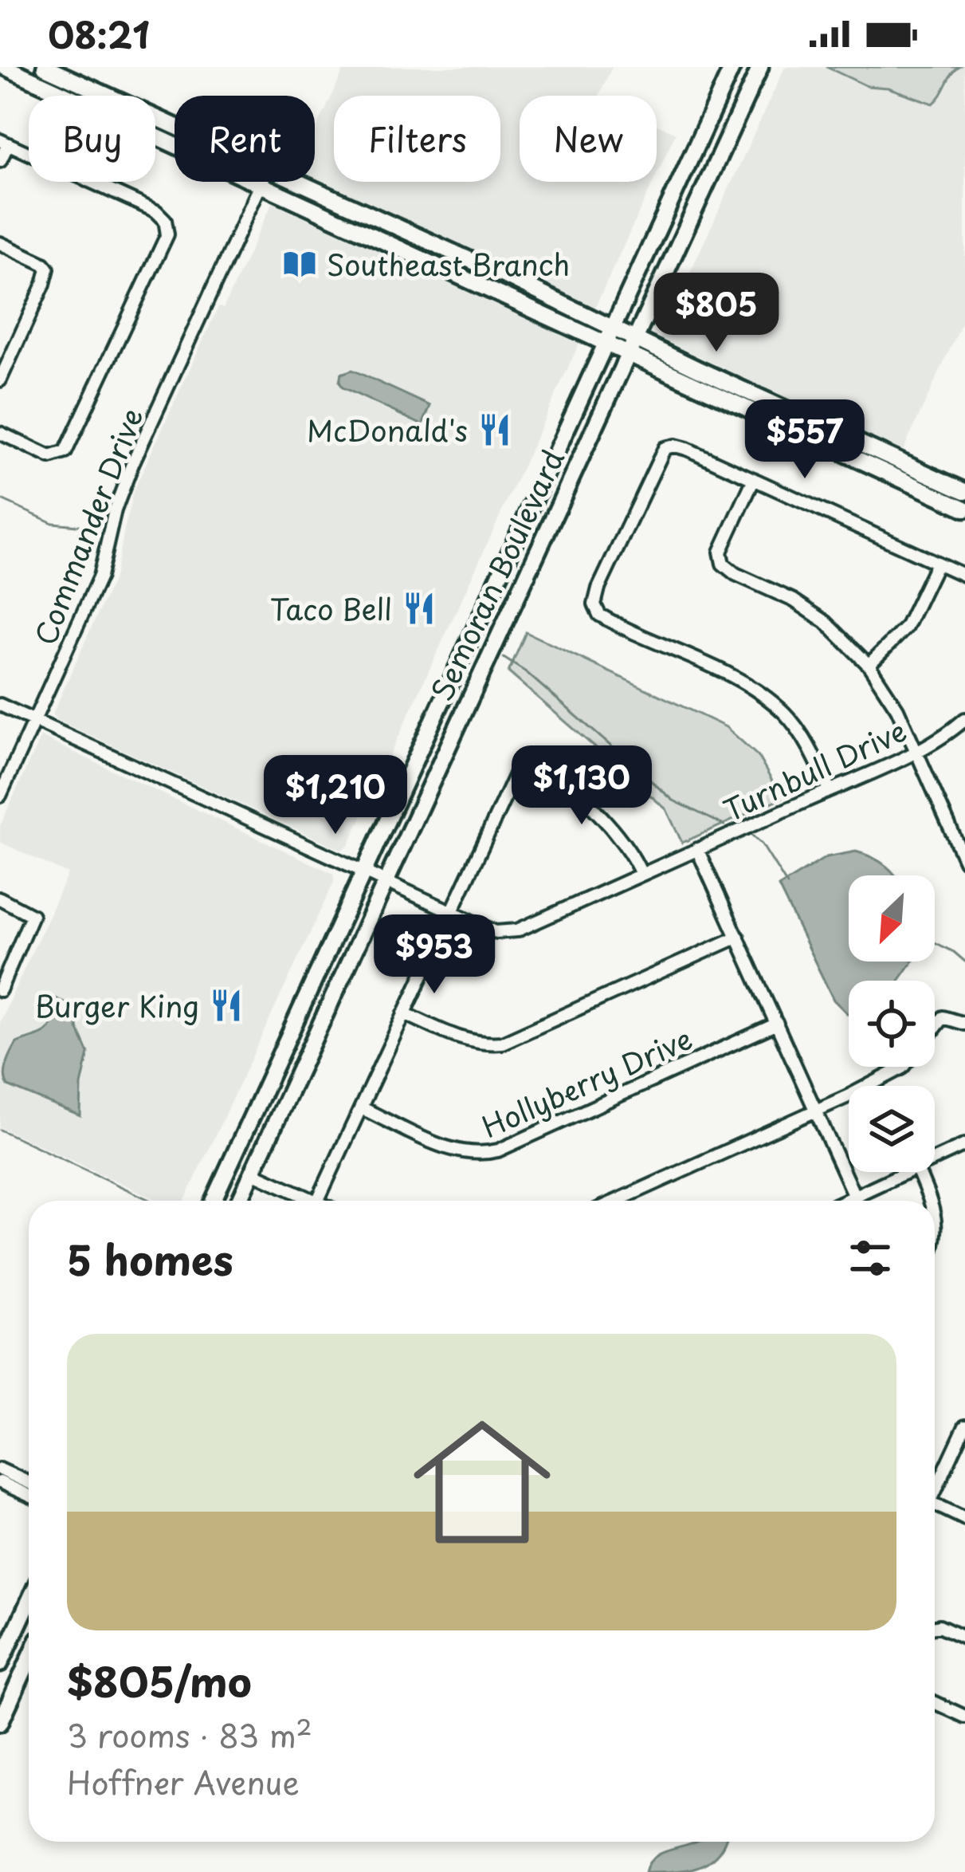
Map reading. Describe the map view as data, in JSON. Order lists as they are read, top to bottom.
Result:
{
  "streets": {
    "main road": ["Semoran Boulevard"],
    "street": ["Commander Drive", "Turnbull Drive", "Hollyberry Drive"]
  },
  "crossings": [
    ["Commander Drive", "Turnbull Drive"],
    ["Semoran Boulevard", "Turnbull Drive"]
  ],
  "places": {
    "library": ["Southeast Branch"],
    "restaurant": ["McDonald's", "Taco Bell", "Burger King"]
  },
  "north": "bottom left",
  "page": {
    "status": "08:21",
    "chip": [
      "Buy",
      "Rent",
      "Filters",
      "New"
    ],
    "price": [
      "$805",
      "$557",
      "$1,130",
      "$1,210",
      "$953"
    ],
    "heading": "5 homes",
    "list": [
      {
        "name": "$805/mo",
        "note": "3 rooms · 83 m² · Hoffner Avenue"
      }
    ]
  }
}
